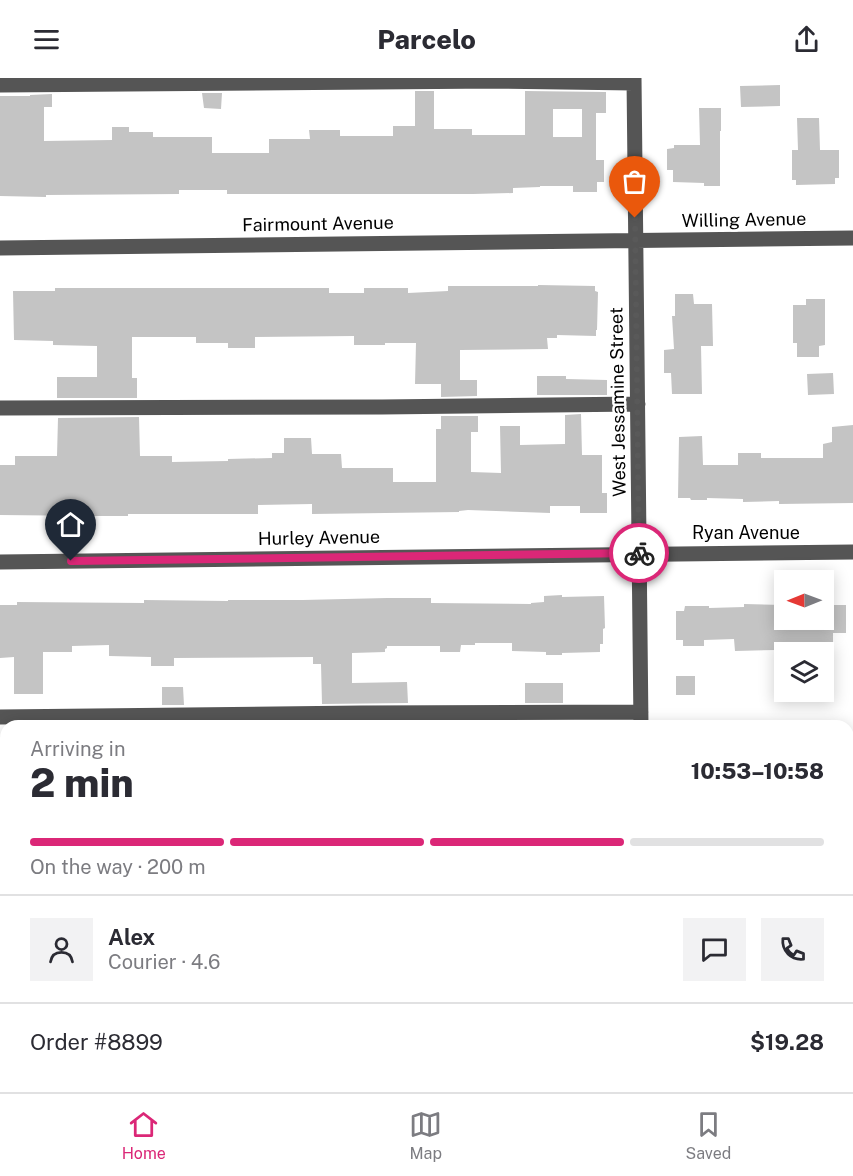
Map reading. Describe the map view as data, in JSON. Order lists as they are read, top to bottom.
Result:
{
  "streets": {
    "street": [
      "Willing Avenue",
      "Fairmount Avenue",
      "West Jessamine Street",
      "Ryan Avenue",
      "Hurley Avenue"
    ]
  },
  "crossings": [
    ["Willing Avenue", "Fairmount Avenue"],
    ["Willing Avenue", "West Jessamine Street"],
    ["Fairmount Avenue", "West Jessamine Street"],
    ["West Jessamine Street", "Ryan Avenue"],
    ["West Jessamine Street", "Hurley Avenue"],
    ["Ryan Avenue", "Hurley Avenue"]
  ],
  "north": "left",
  "page": {
    "header": "Parcelo",
    "heading": ["2 min", "Arriving in", "10:53–10:58"],
    "panel": [
      "Alex",
      "Courier · 4.6",
      "Order #8899",
      "$19.28"
    ],
    "bar": "On the way · 200 m",
    "tabs": ["Home", "Map", "Saved"]
  }
}
